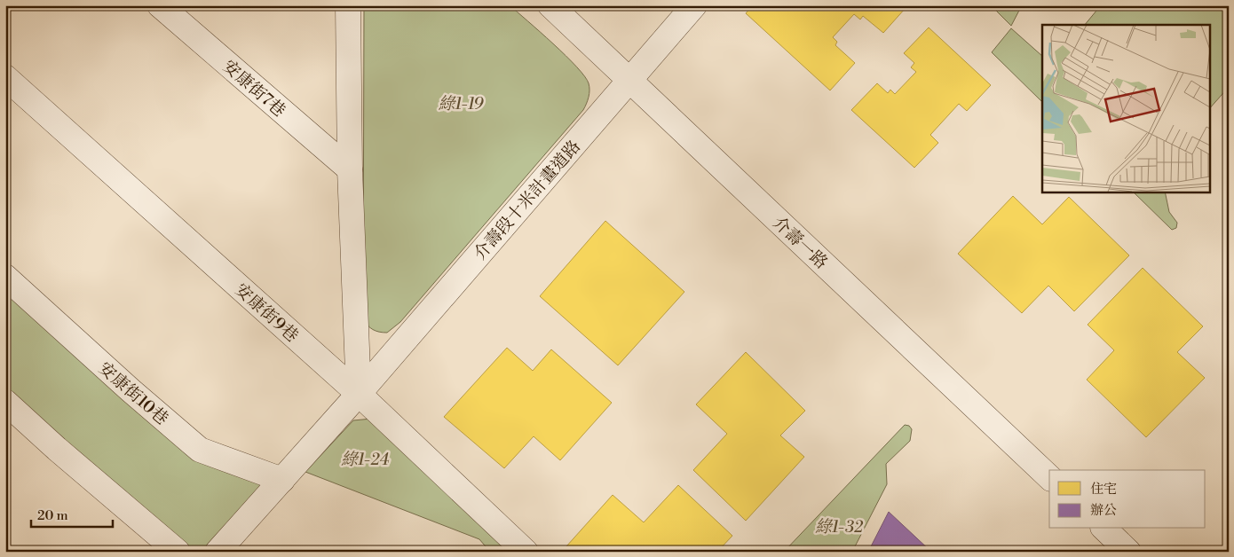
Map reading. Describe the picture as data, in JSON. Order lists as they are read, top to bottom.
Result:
{
  "streets": {
    "street": [
      "安康街7巷",
      "介壽段十米計畫道路",
      "介壽一路",
      "安康街9巷",
      "安康街10巷"
    ]
  },
  "crossings": [
    ["介壽段十米計畫道路", "介壽一路"],
    ["介壽段十米計畫道路", "安康街9巷"],
    ["介壽段十米計畫道路", "安康街10巷"]
  ],
  "parks": ["綠1-19", "綠1-24", "綠1-32"],
  "legend": ["住宅", "辦公"],
  "scale_bar": "20 m"
}
